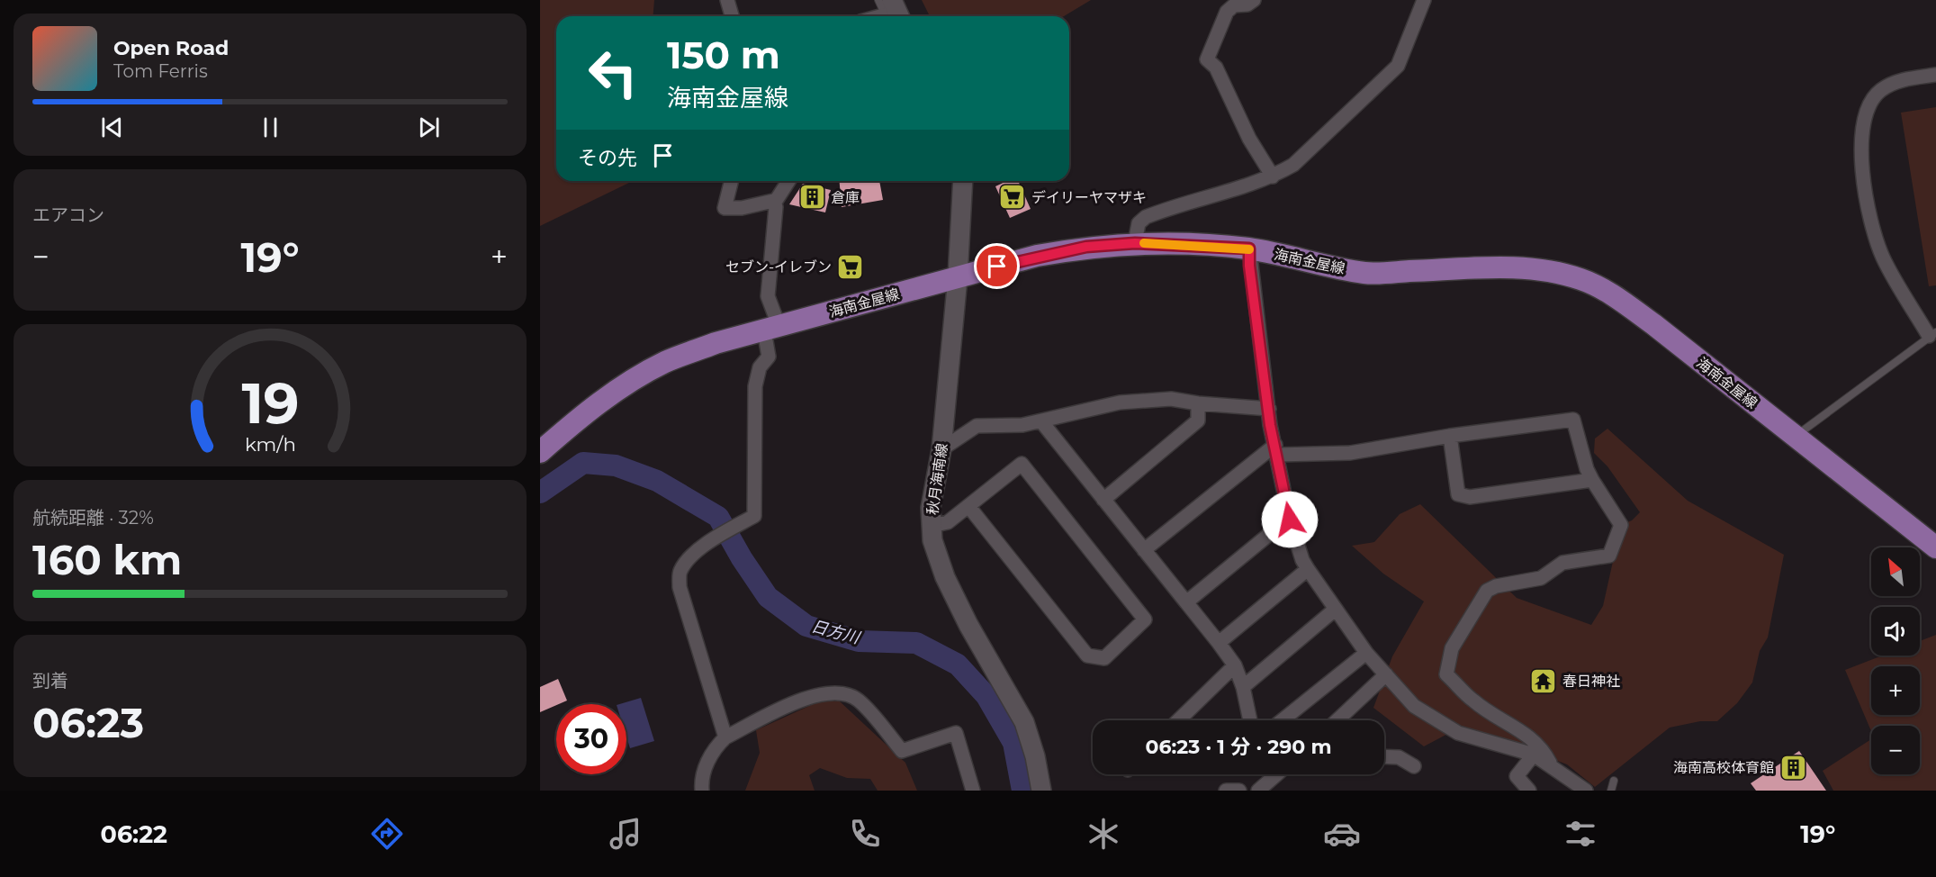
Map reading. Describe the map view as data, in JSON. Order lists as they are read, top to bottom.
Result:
{
  "streets": {
    "main road": ["海南金屋線", "秋月海南線"]
  },
  "crossings": [
    ["海南金屋線", "秋月海南線"]
  ],
  "water": ["日方川"],
  "places": {
    "building": ["倉庫", "海南高校体育館"],
    "supermarket": ["デイリーヤマザキ", "セブン-イレブン"],
    "temple": ["春日神社"]
  },
  "north": "top left",
  "page": {
    "turn": ["150 m", "海南金屋線"],
    "song": ["Open Road", "Tom Ferris"],
    "then": "その先",
    "tile": [
      "エアコン",
      ["航続距離 · 32%", "160 km"],
      ["到着", "06:23"]
    ],
    "heat": ["−", "19°", "+"],
    "map_buttons": ["+", "−"],
    "limit": "30",
    "trip": "06:23 · 1 分 · 290 m",
    "tabs": ["06:22", "19°"],
    "gauge": ["19", "km/h"]
  }
}
